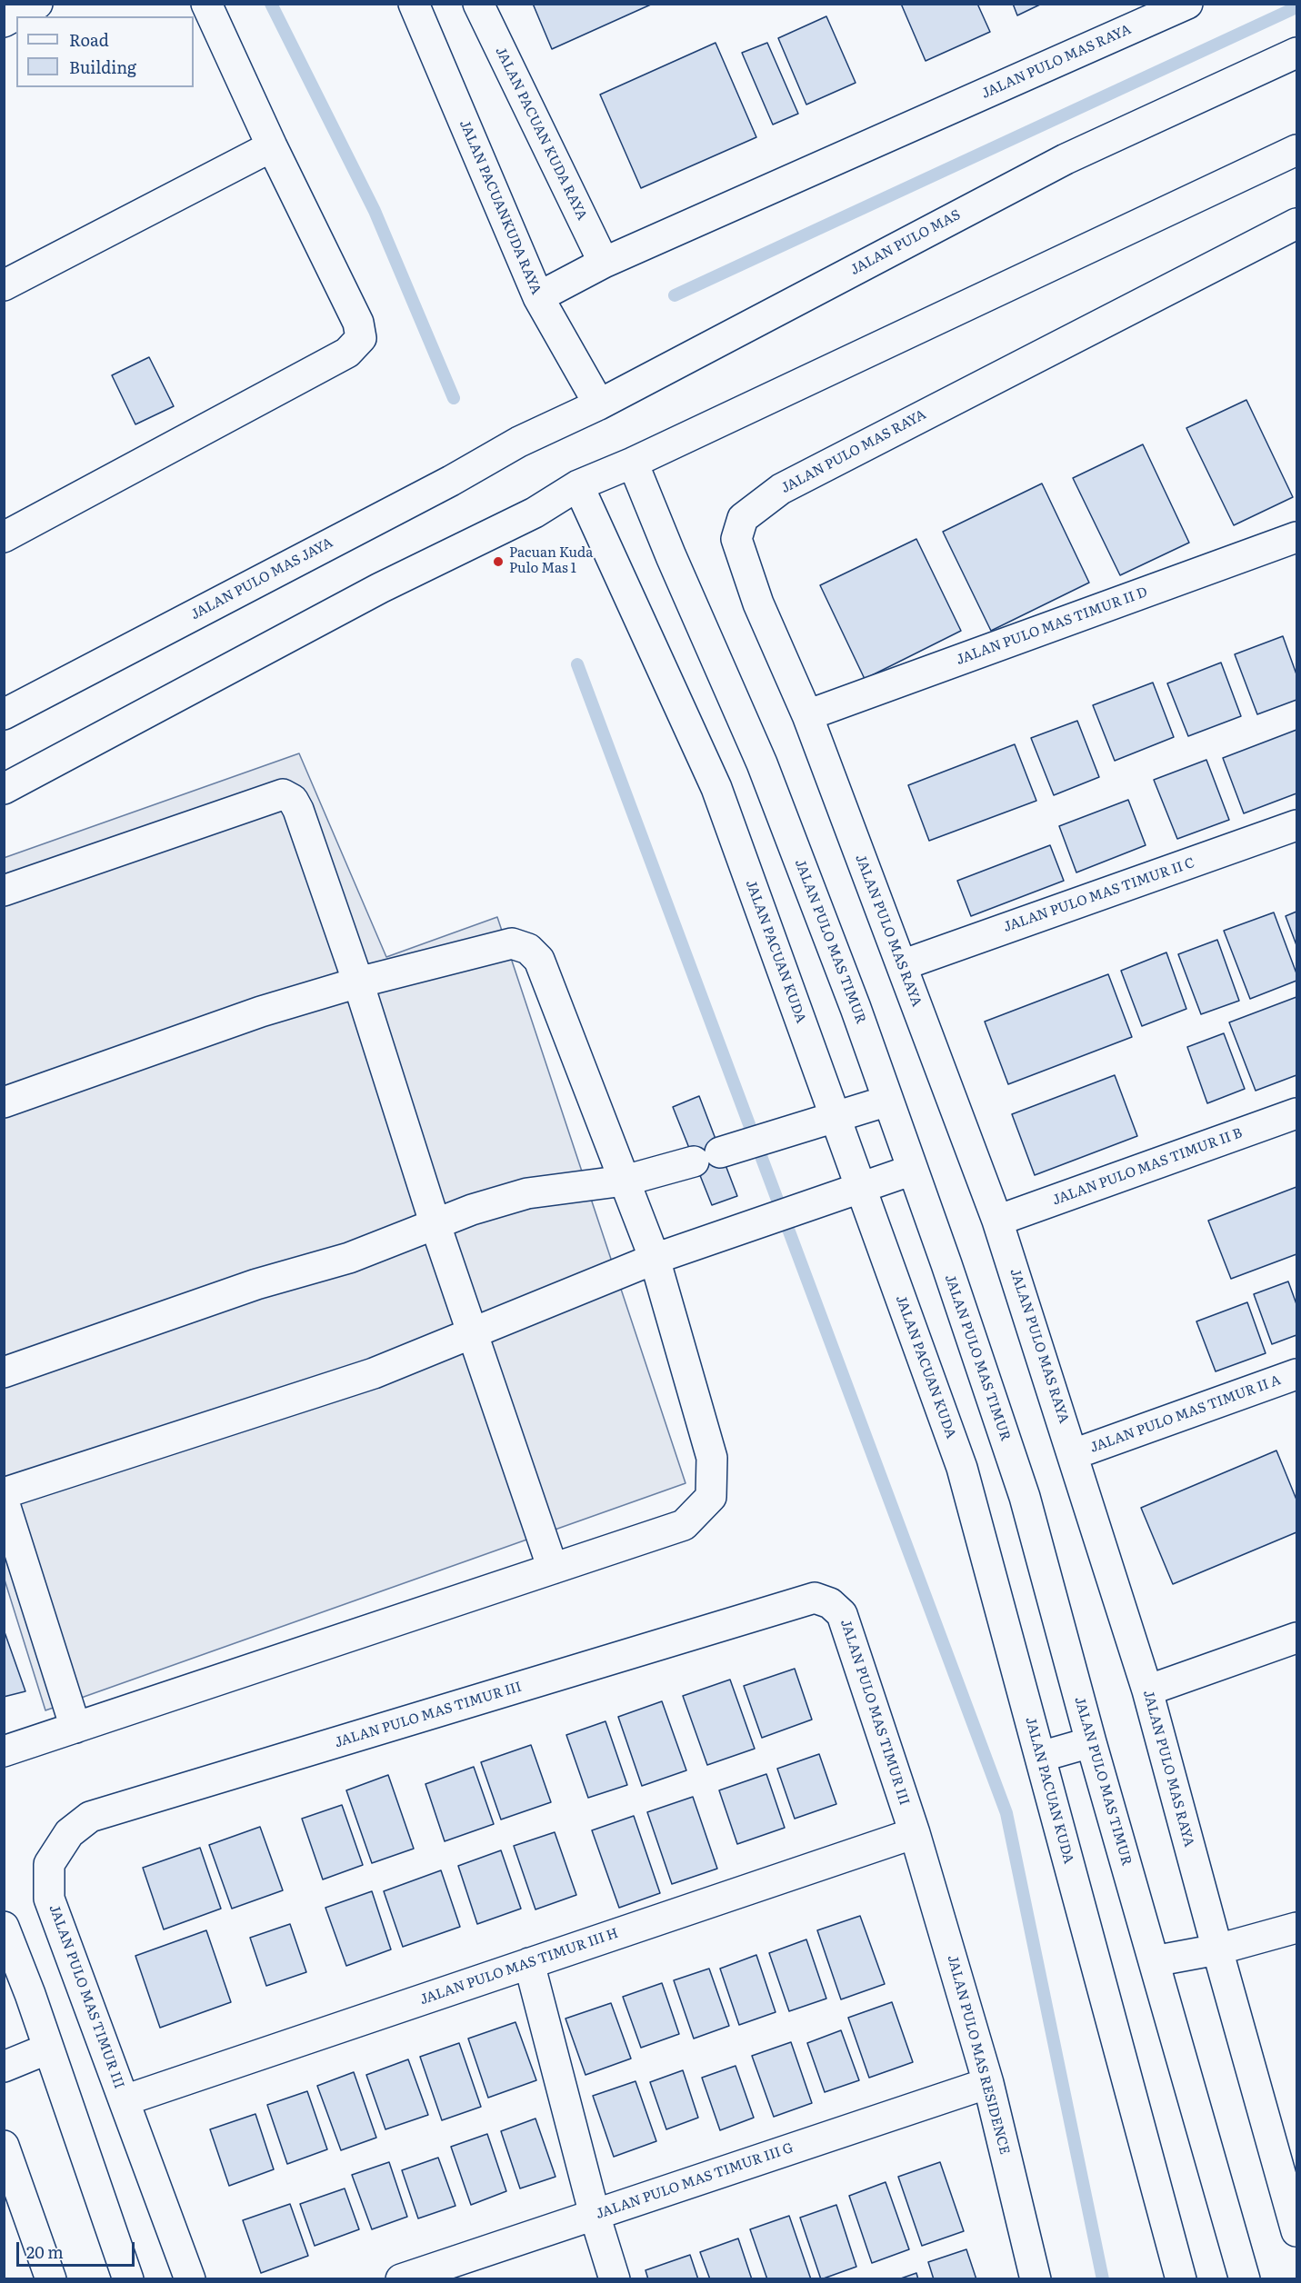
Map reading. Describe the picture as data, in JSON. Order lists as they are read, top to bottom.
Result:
{
  "streets": {
    "street": [
      "JALAN PULO MAS RAYA",
      "JALAN PACUAN KUDA RAYA",
      "JALAN PACUANKUDA RAYA",
      "JALAN PULO MAS",
      "JALAN PULO MAS JAYA",
      "JALAN PULO MAS TIMUR II D",
      "JALAN PULO MAS TIMUR II C",
      "JALAN PULO MAS TIMUR",
      "JALAN PACUAN KUDA",
      "JALAN PULO MAS TIMUR II B",
      "JALAN PULO MAS TIMUR II A",
      "JALAN PULO MAS TIMUR III",
      "JALAN PULO MAS TIMUR III H",
      "JALAN PULO MAS RESIDENCE",
      "JALAN PULO MAS TIMUR III G"
    ]
  },
  "crossings": [
    ["JALAN PULO MAS RAYA", "JALAN PACUAN KUDA RAYA"],
    ["JALAN PULO MAS RAYA", "JALAN PACUANKUDA RAYA"],
    ["JALAN PULO MAS RAYA", "JALAN PULO MAS TIMUR II D"],
    ["JALAN PULO MAS RAYA", "JALAN PULO MAS TIMUR II C"],
    ["JALAN PULO MAS RAYA", "JALAN PULO MAS TIMUR II B"],
    ["JALAN PULO MAS RAYA", "JALAN PULO MAS TIMUR II A"],
    ["JALAN PACUANKUDA RAYA", "JALAN PULO MAS"],
    ["JALAN PULO MAS", "JALAN PULO MAS JAYA"],
    ["JALAN PULO MAS TIMUR III", "JALAN PULO MAS TIMUR III H"],
    ["JALAN PULO MAS TIMUR III", "JALAN PULO MAS RESIDENCE"],
    ["JALAN PULO MAS TIMUR III H", "JALAN PULO MAS RESIDENCE"],
    ["JALAN PULO MAS RESIDENCE", "JALAN PULO MAS TIMUR III G"]
  ],
  "places": ["Pacuan Kuda Pulo Mas 1"],
  "legend": ["Road", "Building"],
  "scale_bar": "20 m"
}
